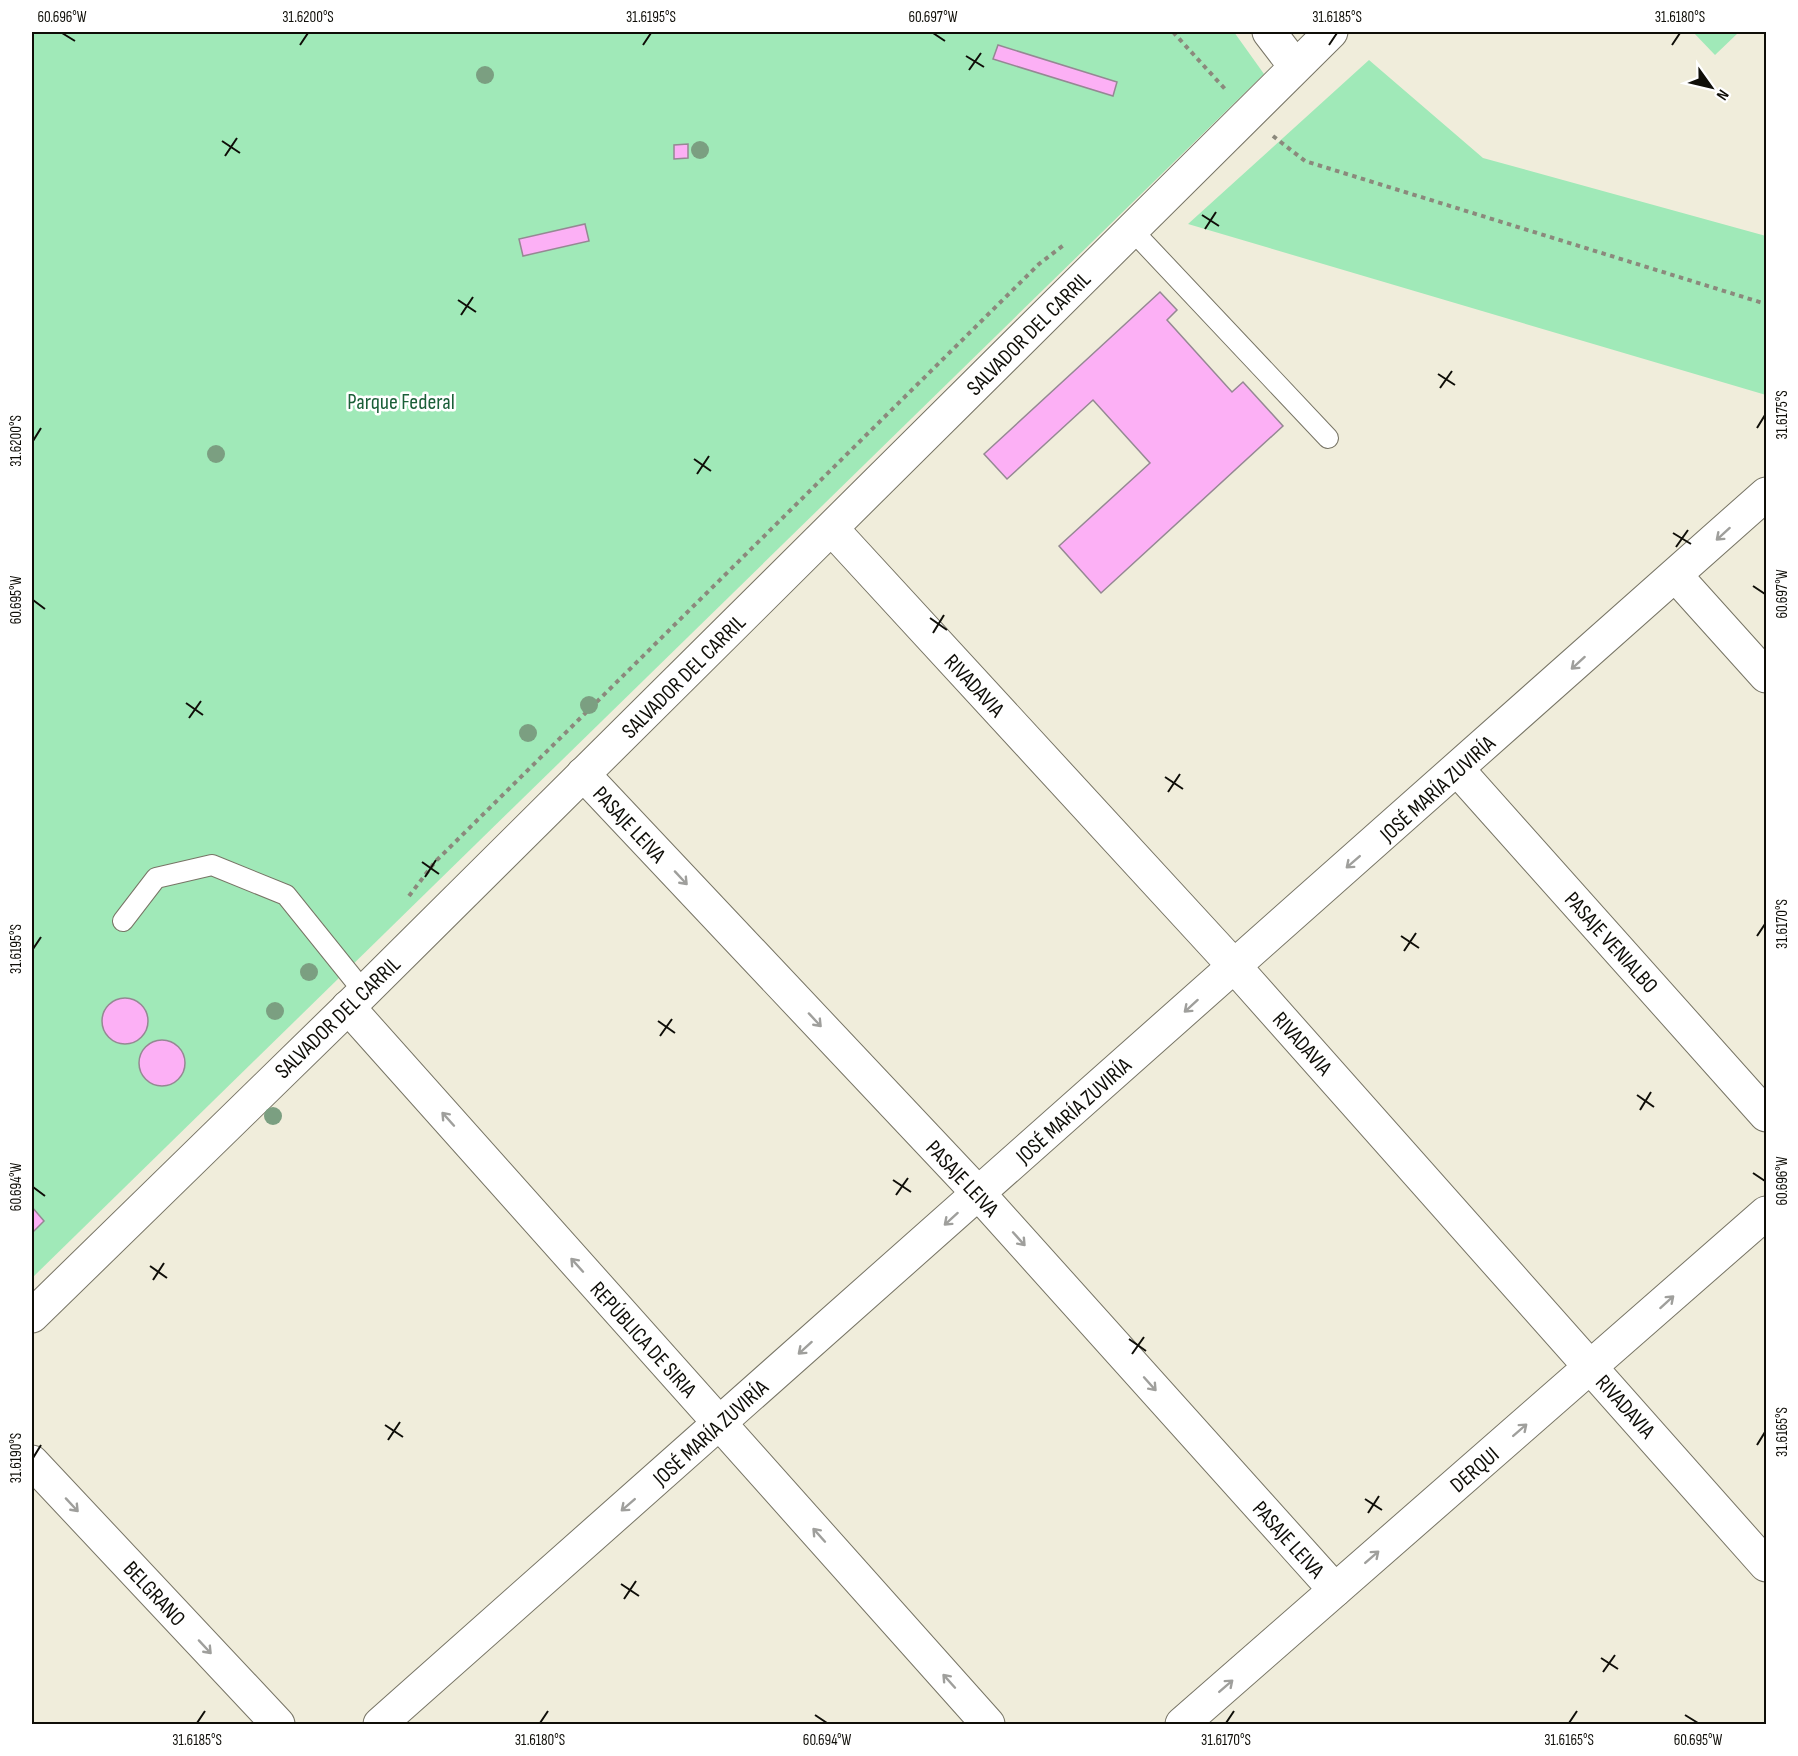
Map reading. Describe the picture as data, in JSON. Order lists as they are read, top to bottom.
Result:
{
  "streets": {
    "street": [
      "SALVADOR DEL CARRIL",
      "RIVADAVIA",
      "JOSÉ MARÍA ZUVIRÍA",
      "PASAJE LEIVA",
      "PASAJE VENIALBO",
      "REPÚBLICA DE SIRIA",
      "DERQUI",
      "BELGRANO"
    ]
  },
  "crossings": [
    ["SALVADOR DEL CARRIL", "RIVADAVIA"],
    ["SALVADOR DEL CARRIL", "PASAJE LEIVA"],
    ["SALVADOR DEL CARRIL", "REPÚBLICA DE SIRIA"],
    ["RIVADAVIA", "JOSÉ MARÍA ZUVIRÍA"],
    ["RIVADAVIA", "DERQUI"],
    ["JOSÉ MARÍA ZUVIRÍA", "PASAJE LEIVA"],
    ["JOSÉ MARÍA ZUVIRÍA", "PASAJE VENIALBO"],
    ["JOSÉ MARÍA ZUVIRÍA", "REPÚBLICA DE SIRIA"],
    ["PASAJE LEIVA", "DERQUI"]
  ],
  "one_way": [
    "JOSÉ MARÍA ZUVIRÍA",
    "PASAJE LEIVA",
    "REPÚBLICA DE SIRIA",
    "DERQUI",
    "BELGRANO"
  ],
  "parks": ["Parque Federal"],
  "north": "bottom right",
  "coordinates": [
    "60.696°W",
    "31.6200°S",
    "31.6195°S",
    "60.697°W",
    "31.6185°S",
    "31.6180°S",
    "31.6175°S",
    "60.695°W",
    "31.6170°S",
    "60.694°W",
    "31.6165°S",
    "31.6190°S"
  ]
}
